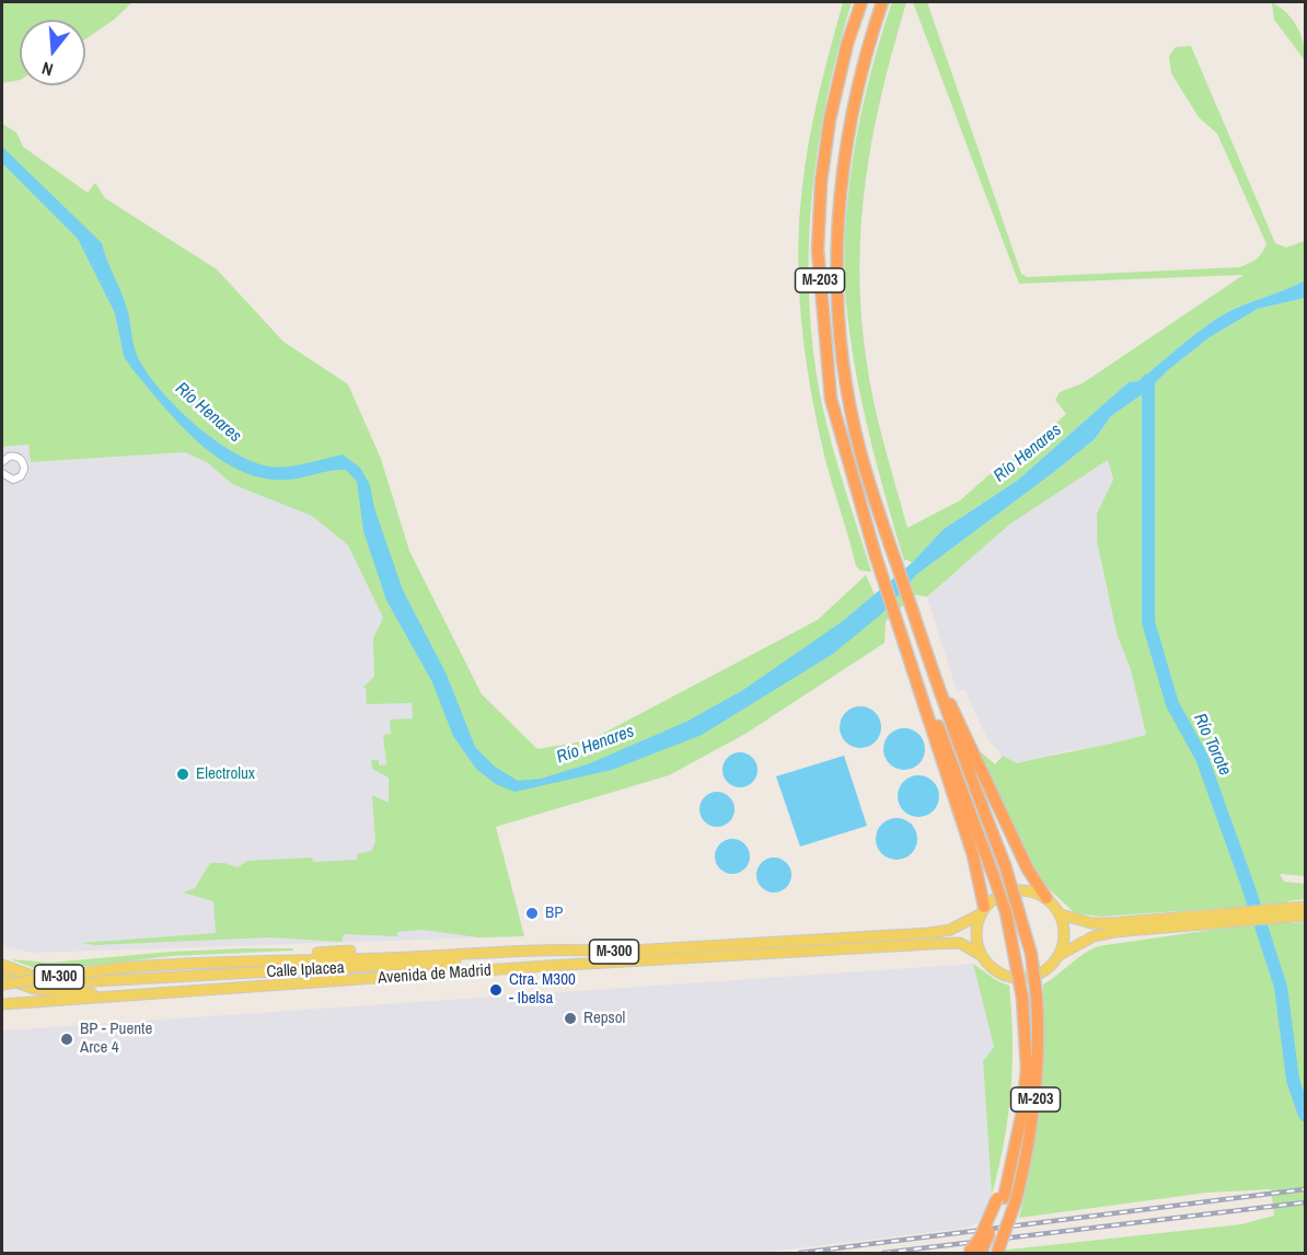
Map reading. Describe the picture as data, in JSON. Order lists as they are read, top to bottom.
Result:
{
  "streets": {
    "highway": ["M-203"],
    "main road": ["M-300", "Calle Iplacea", "Avenida de Madrid"]
  },
  "crossings": [
    ["M-203", "M-300"],
    ["M-203", "Avenida de Madrid"],
    ["M-300", "Avenida de Madrid"],
    ["Calle Iplacea", "Avenida de Madrid"]
  ],
  "water": ["Río Henares", "Río Torote"],
  "places": [
    "Electrolux",
    "BP",
    "Ctra. M300 - Ibelsa",
    "Repsol",
    "BP - Puente Arce 4"
  ],
  "north": "bottom"
}
